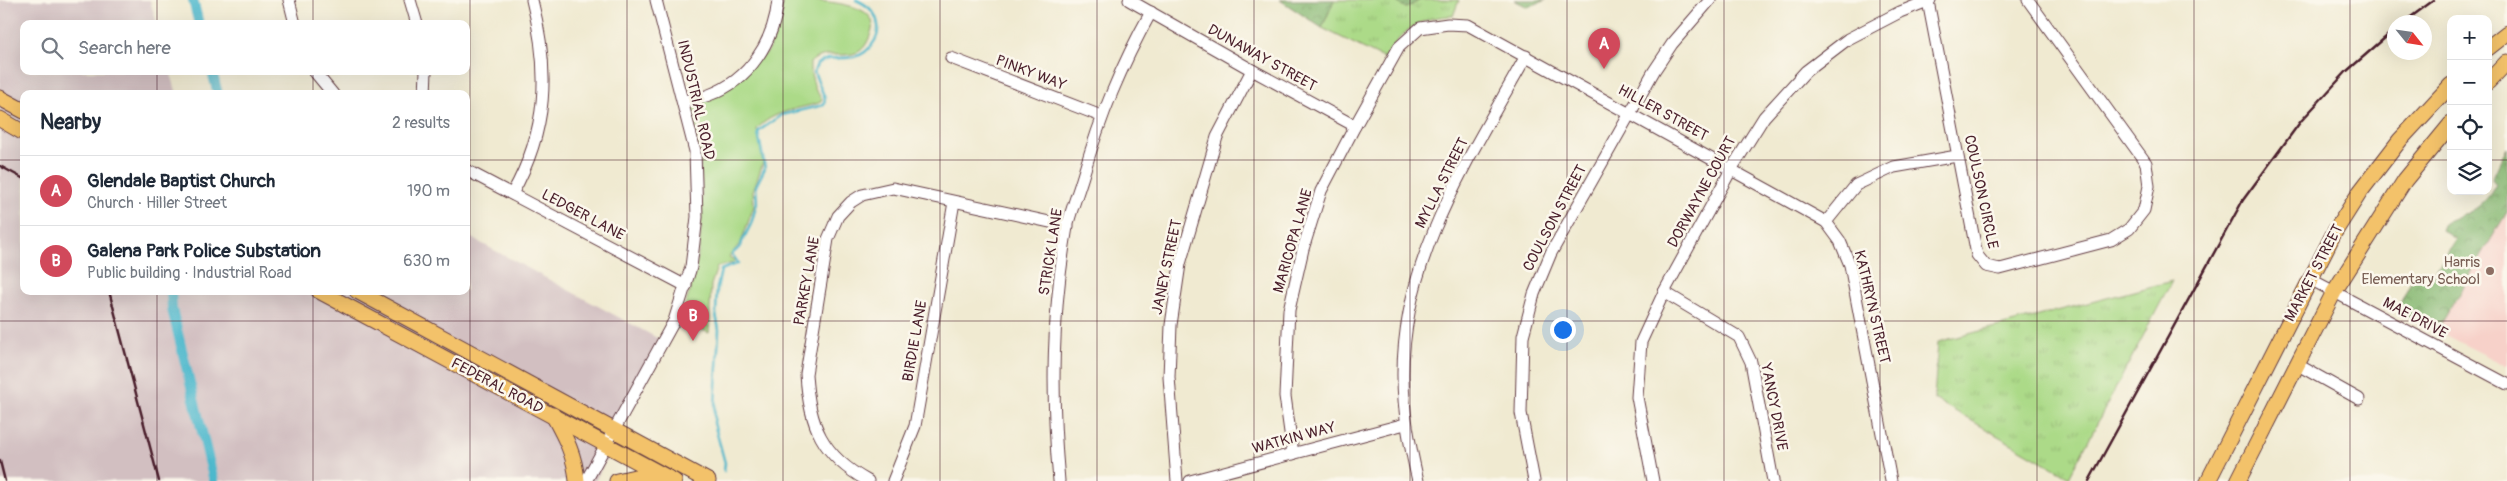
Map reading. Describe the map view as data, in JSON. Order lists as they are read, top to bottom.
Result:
{
  "streets": {
    "main road": ["MARKET STREET", "FEDERAL ROAD"],
    "street": [
      "DUNAWAY STREET",
      "PINKY WAY",
      "INDUSTRIAL ROAD",
      "HILLER STREET",
      "MYLLA STREET",
      "DORWAYNE COURT",
      "COULSON CIRCLE",
      "LEDGER LANE",
      "COULSON STREET",
      "MARICOPA LANE",
      "STRICK LANE",
      "JANEY STREET",
      "PARKEY LANE",
      "KATHRYN STREET",
      "MAE DRIVE",
      "BIRDIE LANE",
      "YANCY DRIVE",
      "WATKIN WAY"
    ]
  },
  "crossings": [
    ["DUNAWAY STREET", "MARICOPA LANE"],
    ["DUNAWAY STREET", "STRICK LANE"],
    ["DUNAWAY STREET", "JANEY STREET"],
    ["PINKY WAY", "STRICK LANE"],
    ["INDUSTRIAL ROAD", "LEDGER LANE"],
    ["INDUSTRIAL ROAD", "FEDERAL ROAD"],
    ["HILLER STREET", "MYLLA STREET"],
    ["HILLER STREET", "DORWAYNE COURT"],
    ["HILLER STREET", "COULSON STREET"],
    ["HILLER STREET", "MARICOPA LANE"],
    ["HILLER STREET", "KATHRYN STREET"],
    ["MYLLA STREET", "WATKIN WAY"],
    ["DORWAYNE COURT", "COULSON CIRCLE"],
    ["DORWAYNE COURT", "KATHRYN STREET"],
    ["DORWAYNE COURT", "YANCY DRIVE"],
    ["MARICOPA LANE", "WATKIN WAY"],
    ["STRICK LANE", "PARKEY LANE"],
    ["MARKET STREET", "MAE DRIVE"],
    ["PARKEY LANE", "BIRDIE LANE"]
  ],
  "places": ["Harris Elementary School"],
  "north": "bottom right",
  "page": {
    "map_buttons": ["+", "−"],
    "search": "Search here",
    "pins": ["A", "B"],
    "heading": ["Nearby", "2 results"],
    "list": [
      {
        "mark": "A",
        "name": "Glendale Baptist Church",
        "note": "Church · Hiller Street",
        "value": "190 m"
      },
      {
        "mark": "B",
        "name": "Galena Park Police Substation",
        "note": "Public building · Industrial Road",
        "value": "630 m"
      }
    ]
  }
}
